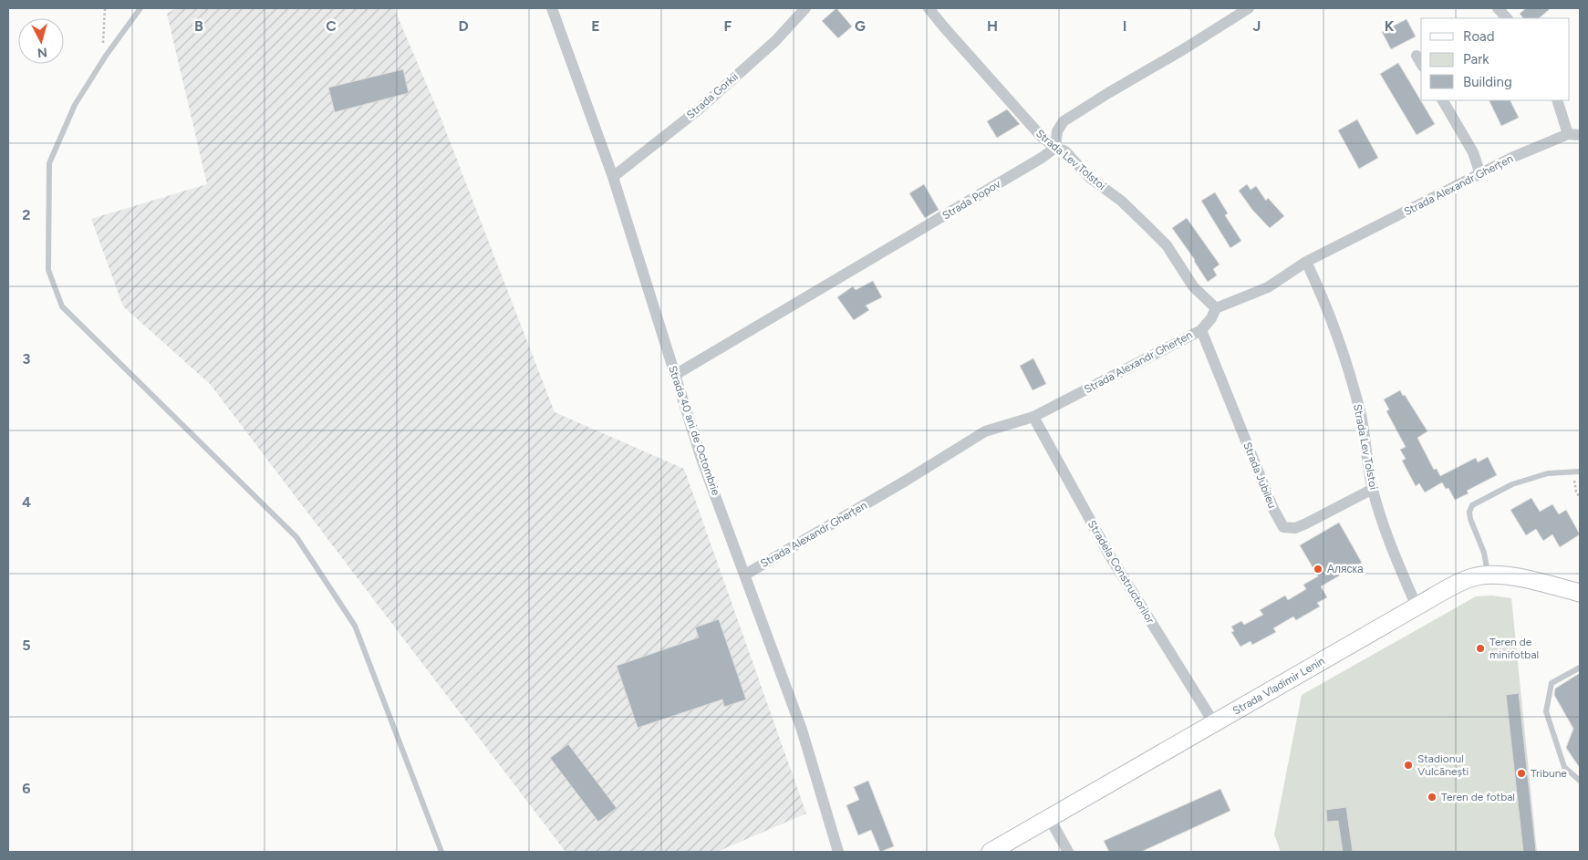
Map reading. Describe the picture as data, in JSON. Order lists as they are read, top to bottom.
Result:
{
  "streets": {
    "main road": ["Strada Vladimir Lenin"],
    "street": [
      "Strada Gorkii",
      "Strada Lev Tolstoi",
      "Strada Alexandr Gherțen",
      "Strada Popov",
      "Strada 40 ani de Octombrie",
      "Strada Jubileu",
      "Stradela Constructorilor"
    ]
  },
  "crossings": [
    ["Strada Gorkii", "Strada 40 ani de Octombrie"],
    ["Strada Lev Tolstoi", "Strada Alexandr Gherțen"],
    ["Strada Lev Tolstoi", "Strada Popov"],
    ["Strada Lev Tolstoi", "Strada Jubileu"],
    ["Strada Lev Tolstoi", "Strada Vladimir Lenin"],
    ["Strada Alexandr Gherțen", "Strada 40 ani de Octombrie"],
    ["Strada Alexandr Gherțen", "Strada Jubileu"],
    ["Strada Alexandr Gherțen", "Stradela Constructorilor"],
    ["Strada Popov", "Strada 40 ani de Octombrie"],
    ["Stradela Constructorilor", "Strada Vladimir Lenin"]
  ],
  "places": [
    "Аляска",
    "Teren de minifotbal",
    "Stadionul Vulcănești",
    "Tribune",
    "Teren de fotbal"
  ],
  "legend": ["Road", "Park", "Building"],
  "north": "bottom",
  "grid": {
    "columns": [
      "B",
      "C",
      "D",
      "E",
      "F",
      "G",
      "H",
      "I",
      "J",
      "K"
    ],
    "rows": [
      "2",
      "3",
      "4",
      "5",
      "6"
    ]
  }
}
